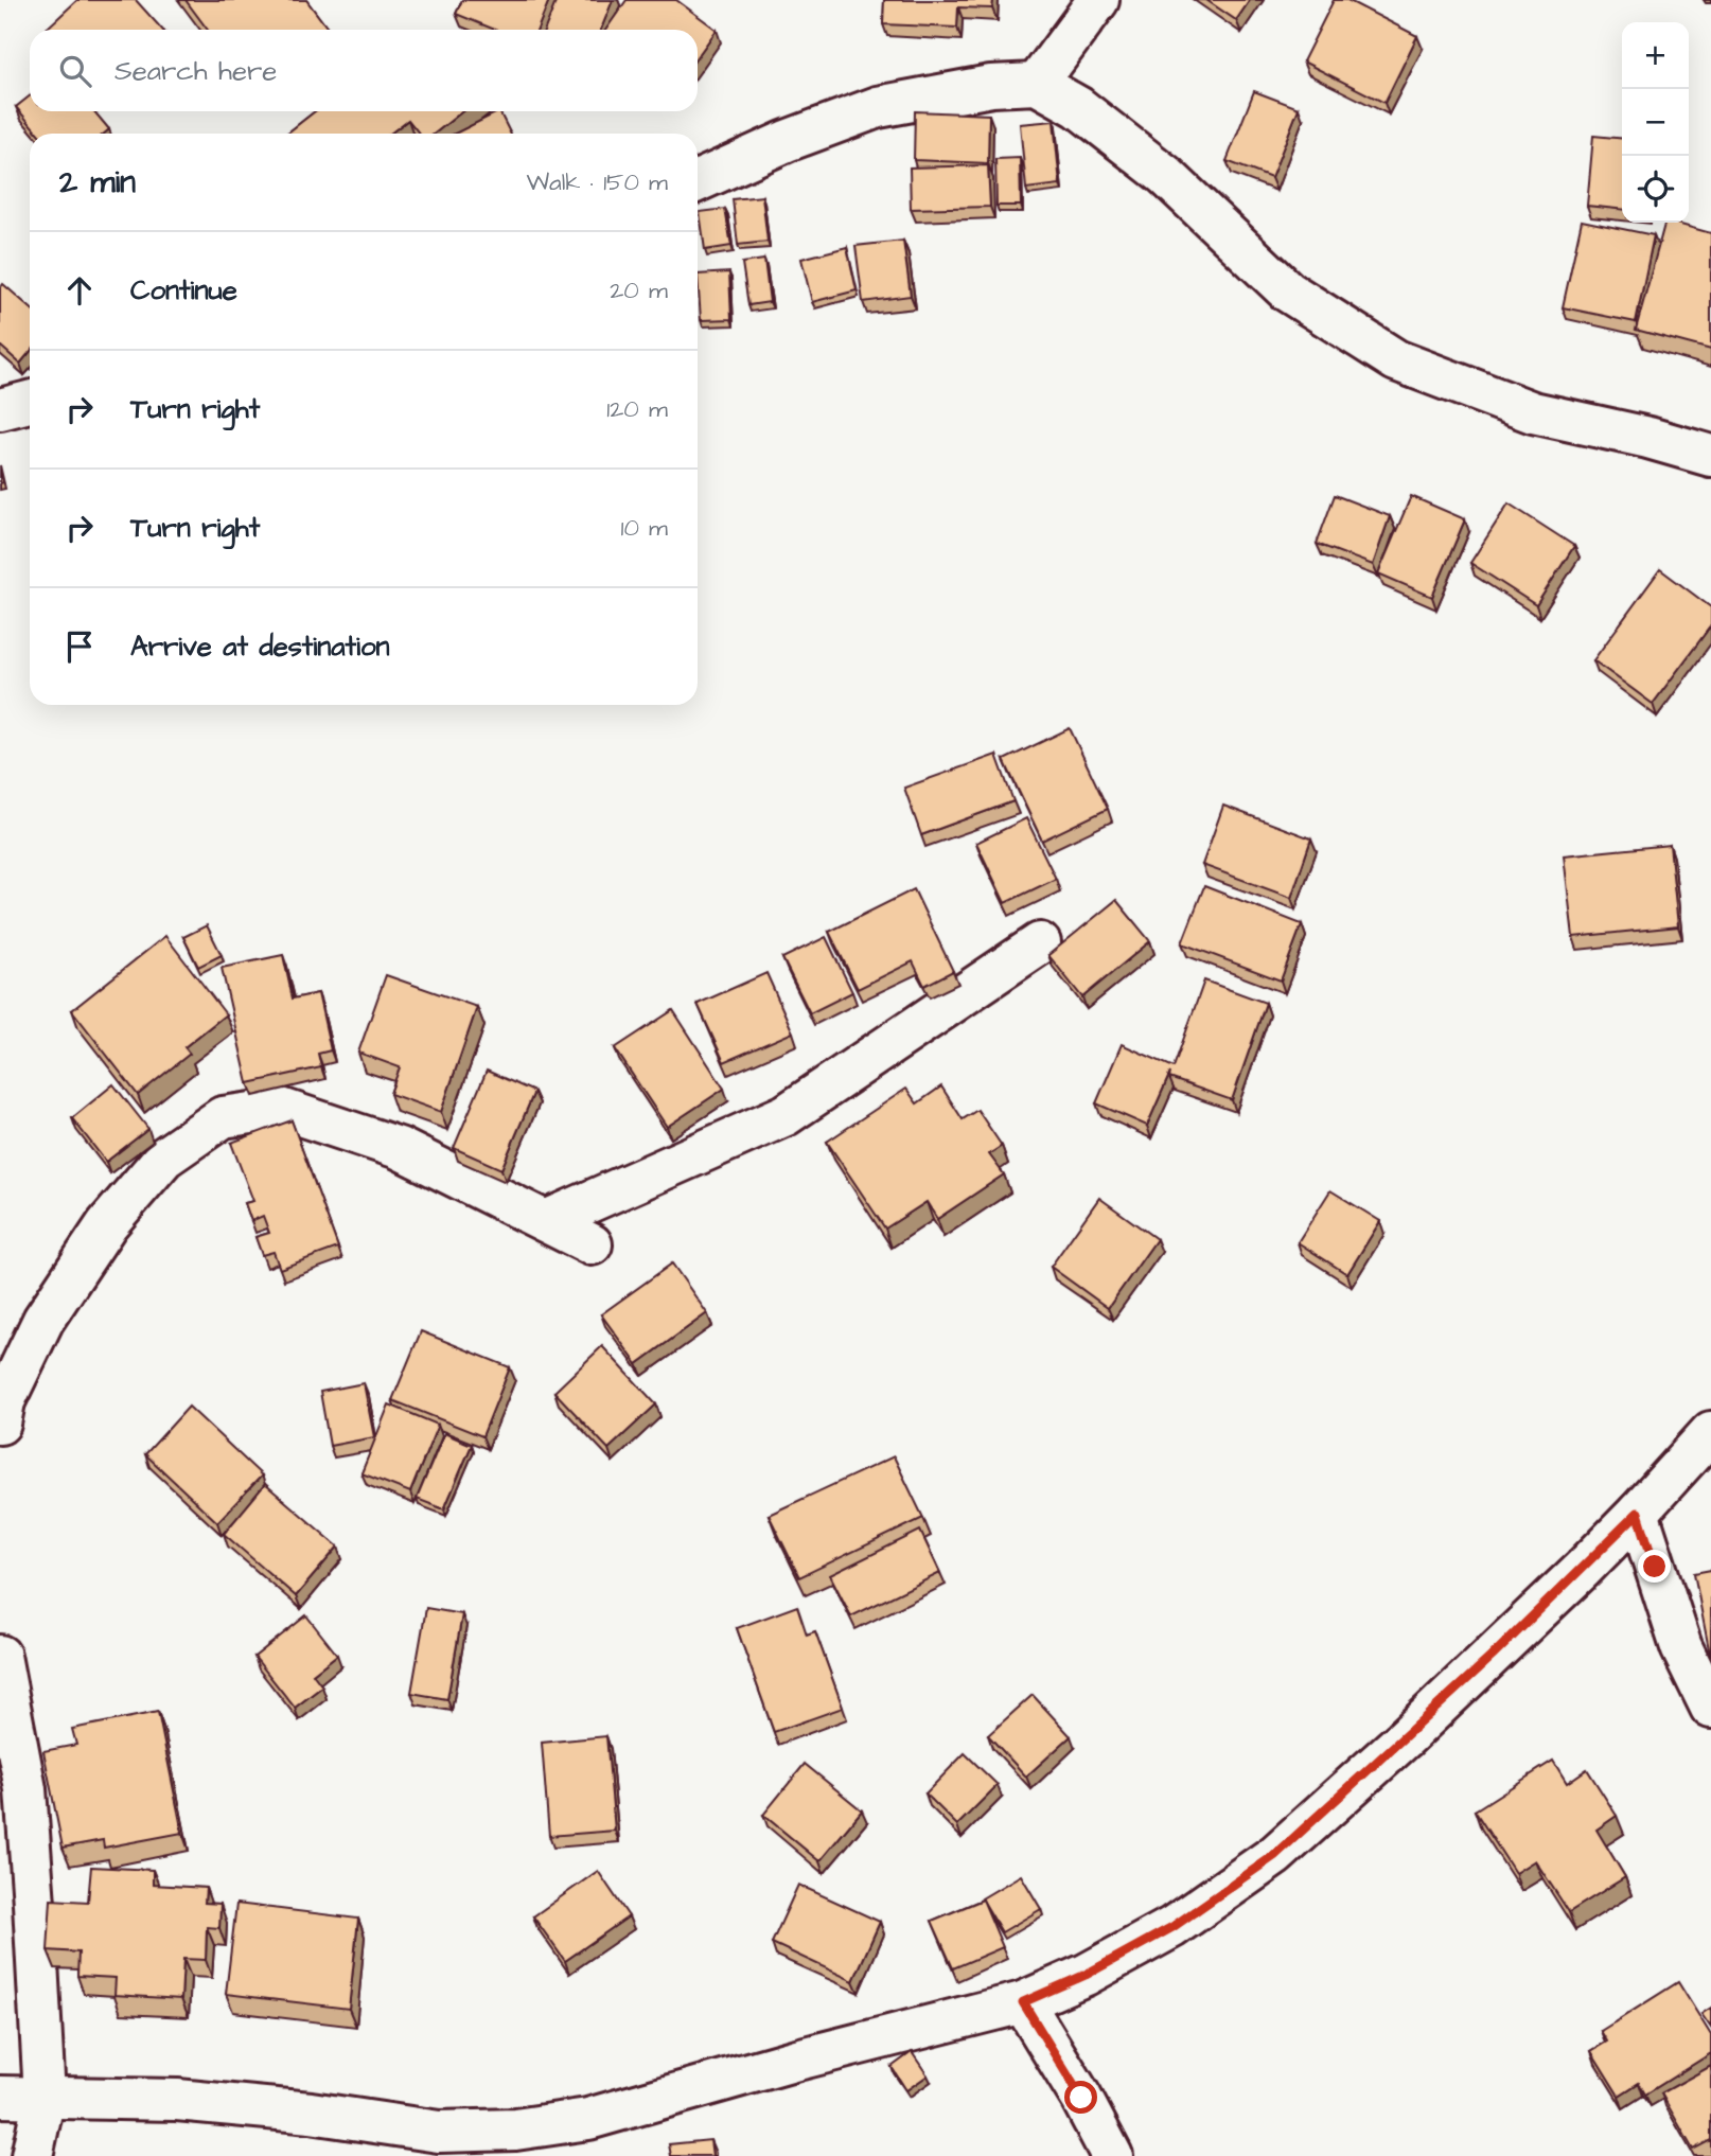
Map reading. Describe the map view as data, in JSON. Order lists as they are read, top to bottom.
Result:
{
  "page": {
    "map_buttons": ["+", "−"],
    "search": "Search here",
    "heading": ["2 min", "Walk · 150 m"],
    "list": [
      ["Continue", "20 m"],
      ["Turn right", "120 m"],
      ["Turn right", "10 m"],
      "Arrive at destination"
    ]
  }
}
